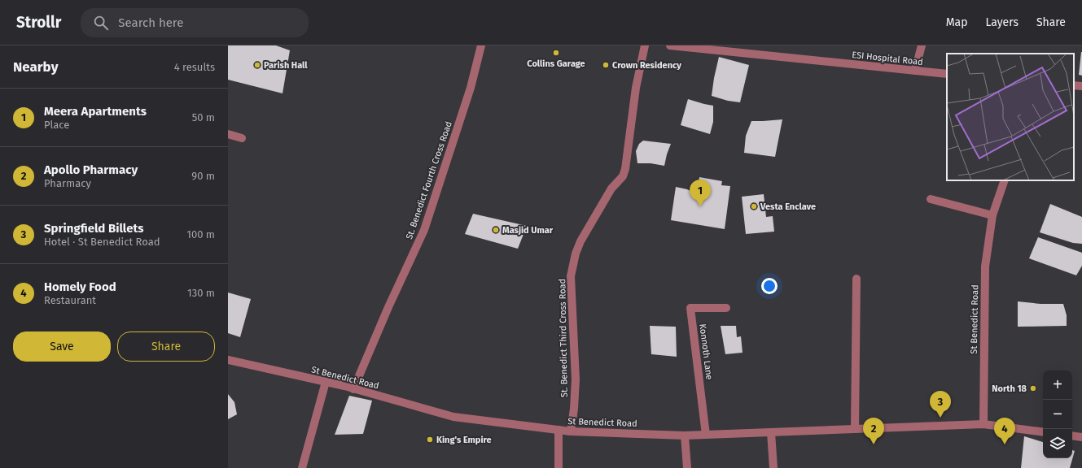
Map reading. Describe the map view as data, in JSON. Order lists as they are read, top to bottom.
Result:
{
  "streets": {
    "street": [
      "ESI Hospital Road",
      "St. Benedict Fourth Cross Road",
      "St Benedict Road",
      "St. Benedict Third Cross Road",
      "Konnoth Lane"
    ]
  },
  "crossings": [
    ["St. Benedict Fourth Cross Road", "St Benedict Road"],
    ["St Benedict Road", "St. Benedict Third Cross Road"],
    ["St Benedict Road", "Konnoth Lane"]
  ],
  "places": [
    "Collins Garage",
    "Parish Hall",
    "Crown Residency",
    "Vesta Enclave",
    "Masjid Umar",
    "North 18",
    "King's Empire"
  ],
  "page": {
    "header": "Strollr",
    "search": "Search here",
    "nav": ["Map", "Layers", "Share"],
    "heading": ["Nearby", "4 results"],
    "list": [
      {
        "mark": "1",
        "name": "Meera Apartments",
        "note": "Place",
        "value": "50 m"
      },
      {
        "mark": "2",
        "name": "Apollo Pharmacy",
        "note": "Pharmacy",
        "value": "90 m"
      },
      {
        "mark": "3",
        "name": "Springfield Billets",
        "note": "Hotel · St Benedict Road",
        "value": "100 m"
      },
      {
        "mark": "4",
        "name": "Homely Food",
        "note": "Restaurant",
        "value": "130 m"
      }
    ],
    "pins": [
      "1",
      "3",
      "2",
      "4"
    ],
    "buttons": ["Save", "Share"],
    "map_buttons": ["+", "−"]
  }
}
